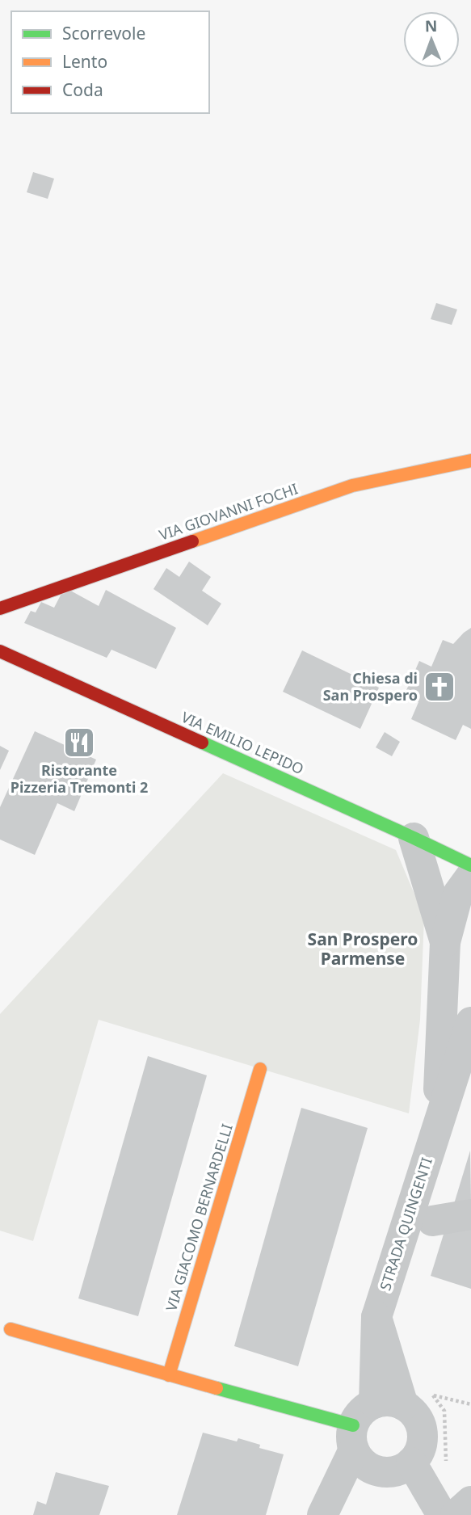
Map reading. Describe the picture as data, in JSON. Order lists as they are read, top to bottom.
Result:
{
  "streets": {
    "street": [
      "VIA GIOVANNI FOCHI",
      "VIA EMILIO LEPIDO",
      "VIA GIACOMO BERNARDELLI",
      "STRADA QUINGENTI"
    ]
  },
  "crossings": [
    ["VIA EMILIO LEPIDO", "STRADA QUINGENTI"]
  ],
  "districts": ["San Prospero Parmense"],
  "places": {
    "church": ["Chiesa di San Prospero"],
    "restaurant": ["Ristorante Pizzeria Tremonti 2"]
  },
  "legend": ["Scorrevole", "Lento", "Coda"],
  "north": "top"
}
